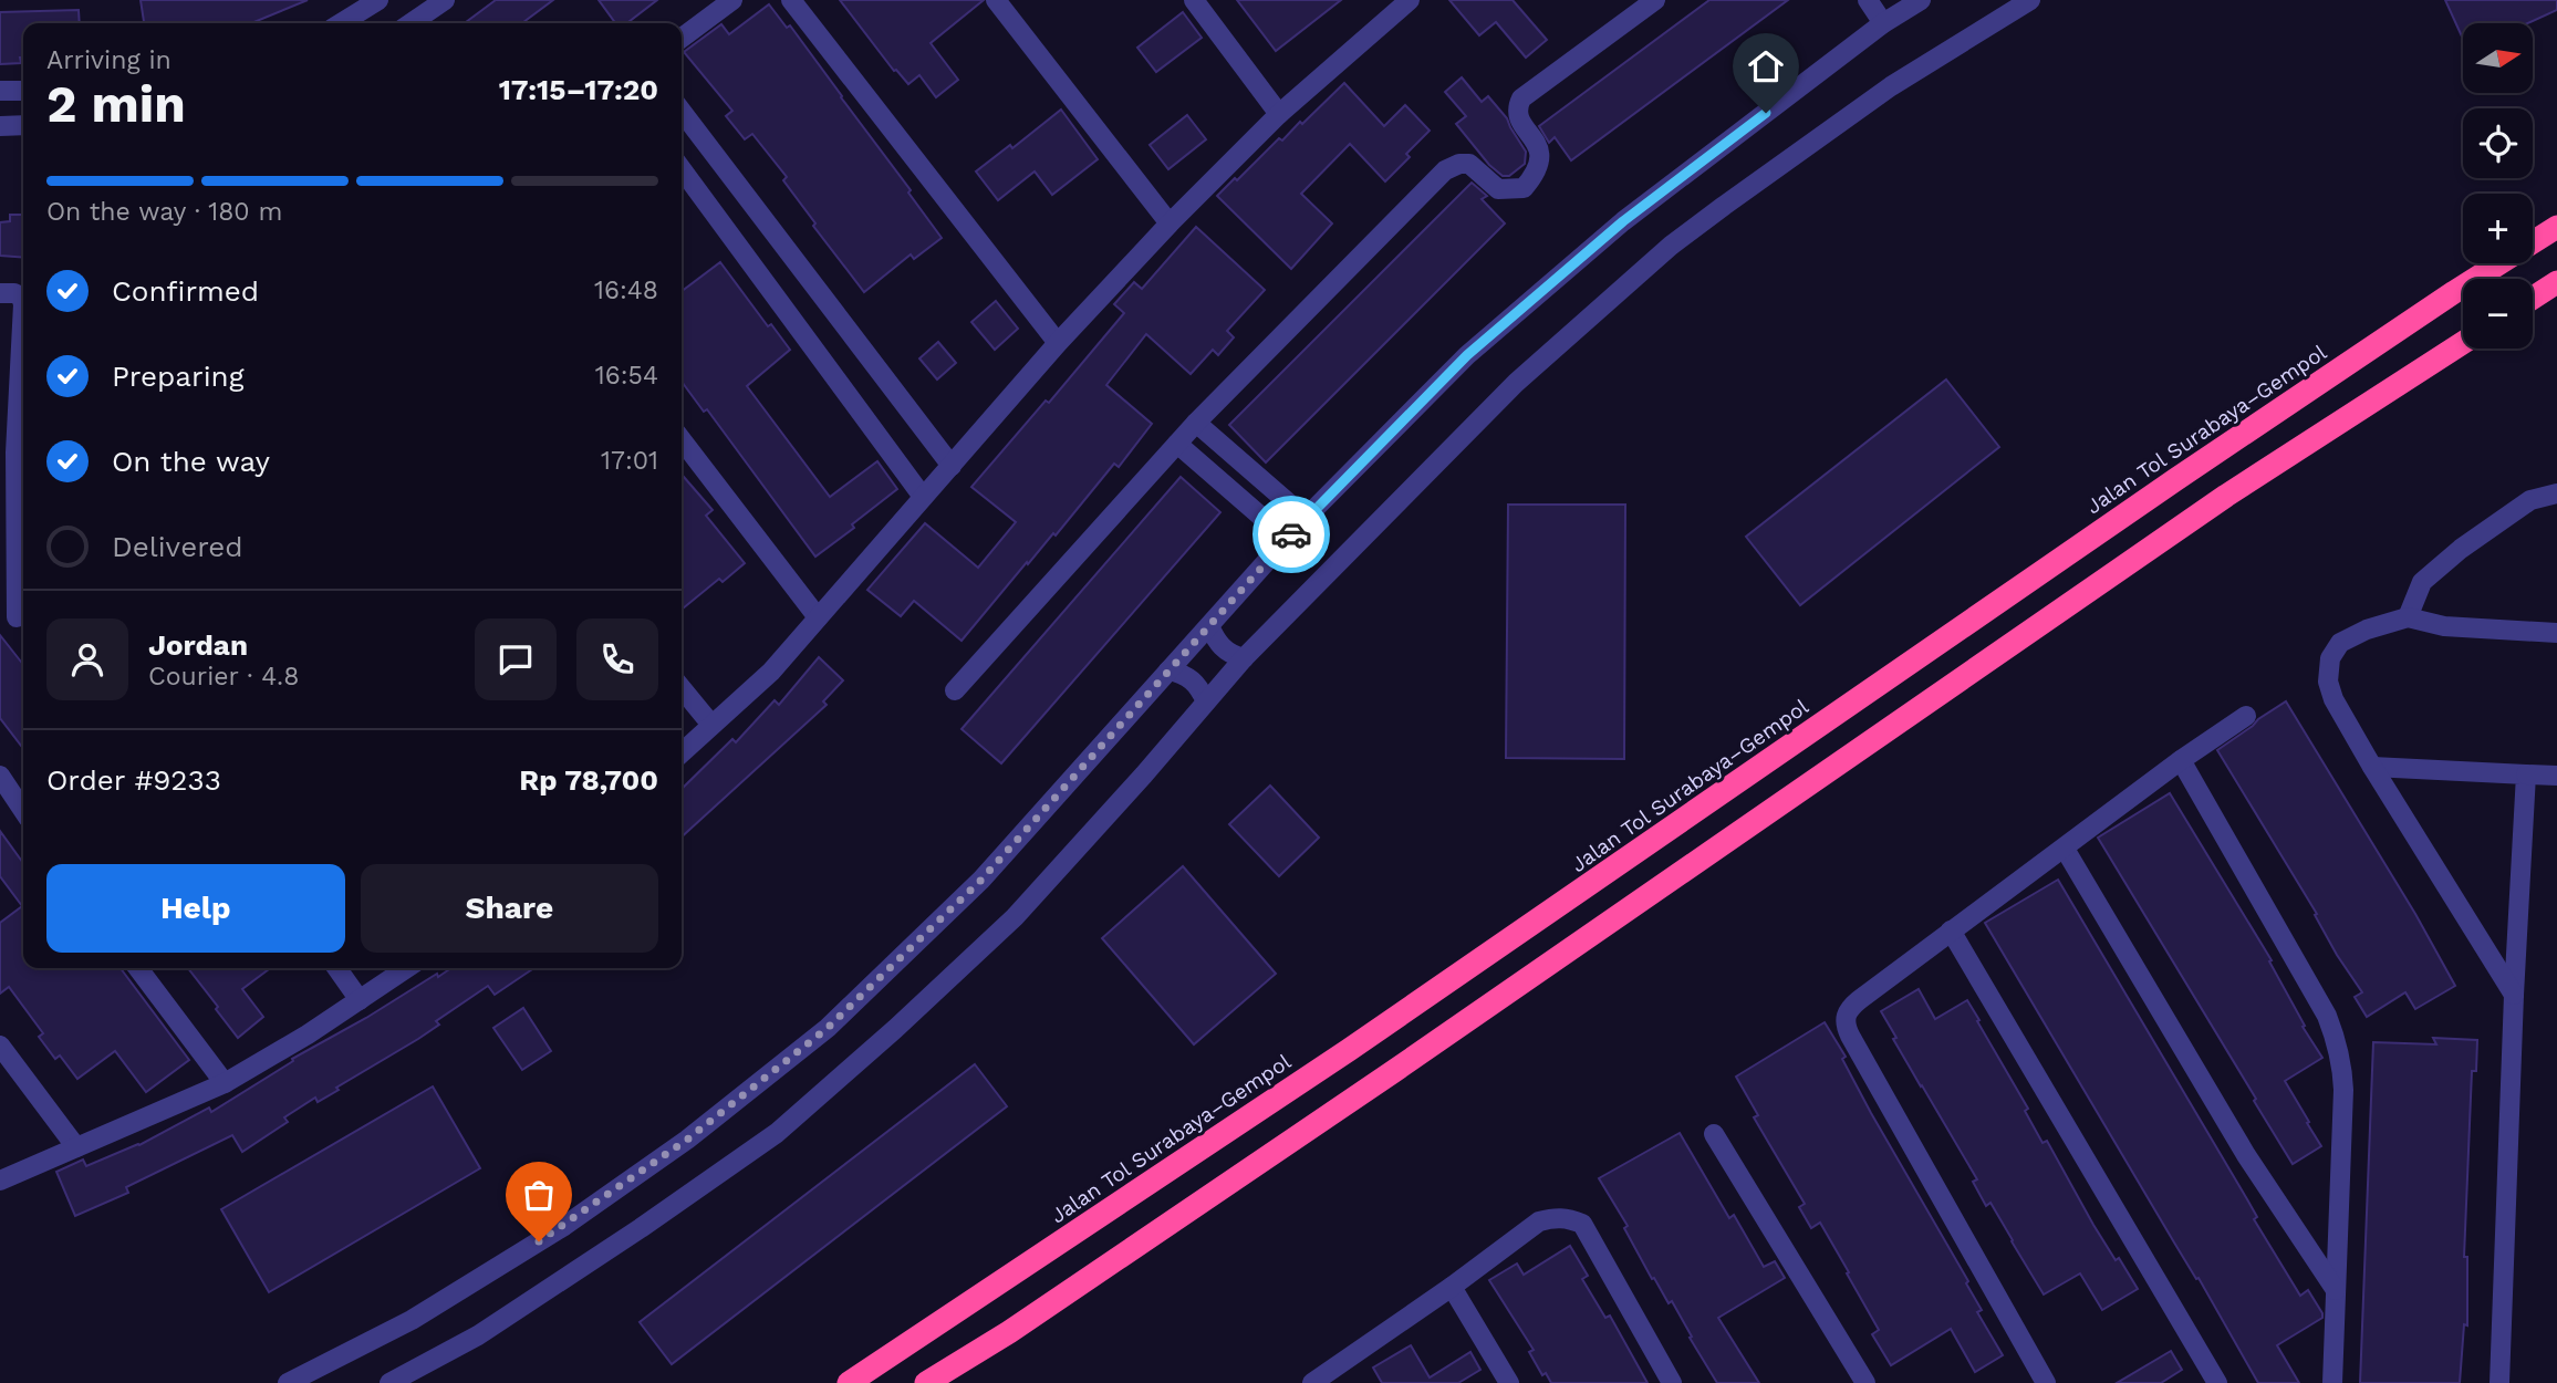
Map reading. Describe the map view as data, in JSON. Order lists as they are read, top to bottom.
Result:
{
  "streets": {
    "highway": ["Jalan Tol Surabaya–Gempol"]
  },
  "north": "right",
  "page": {
    "map_buttons": ["+", "−"],
    "heading": ["2 min", "Arriving in", "17:15–17:20"],
    "panel": [
      "Jordan",
      "Courier · 4.8",
      "Order #9233",
      "Rp 78,700"
    ],
    "bar": "On the way · 180 m",
    "list": [
      ["Confirmed", "16:48"],
      ["Preparing", "16:54"],
      ["On the way", "17:01"],
      "Delivered"
    ],
    "buttons": ["Help", "Share"]
  }
}
